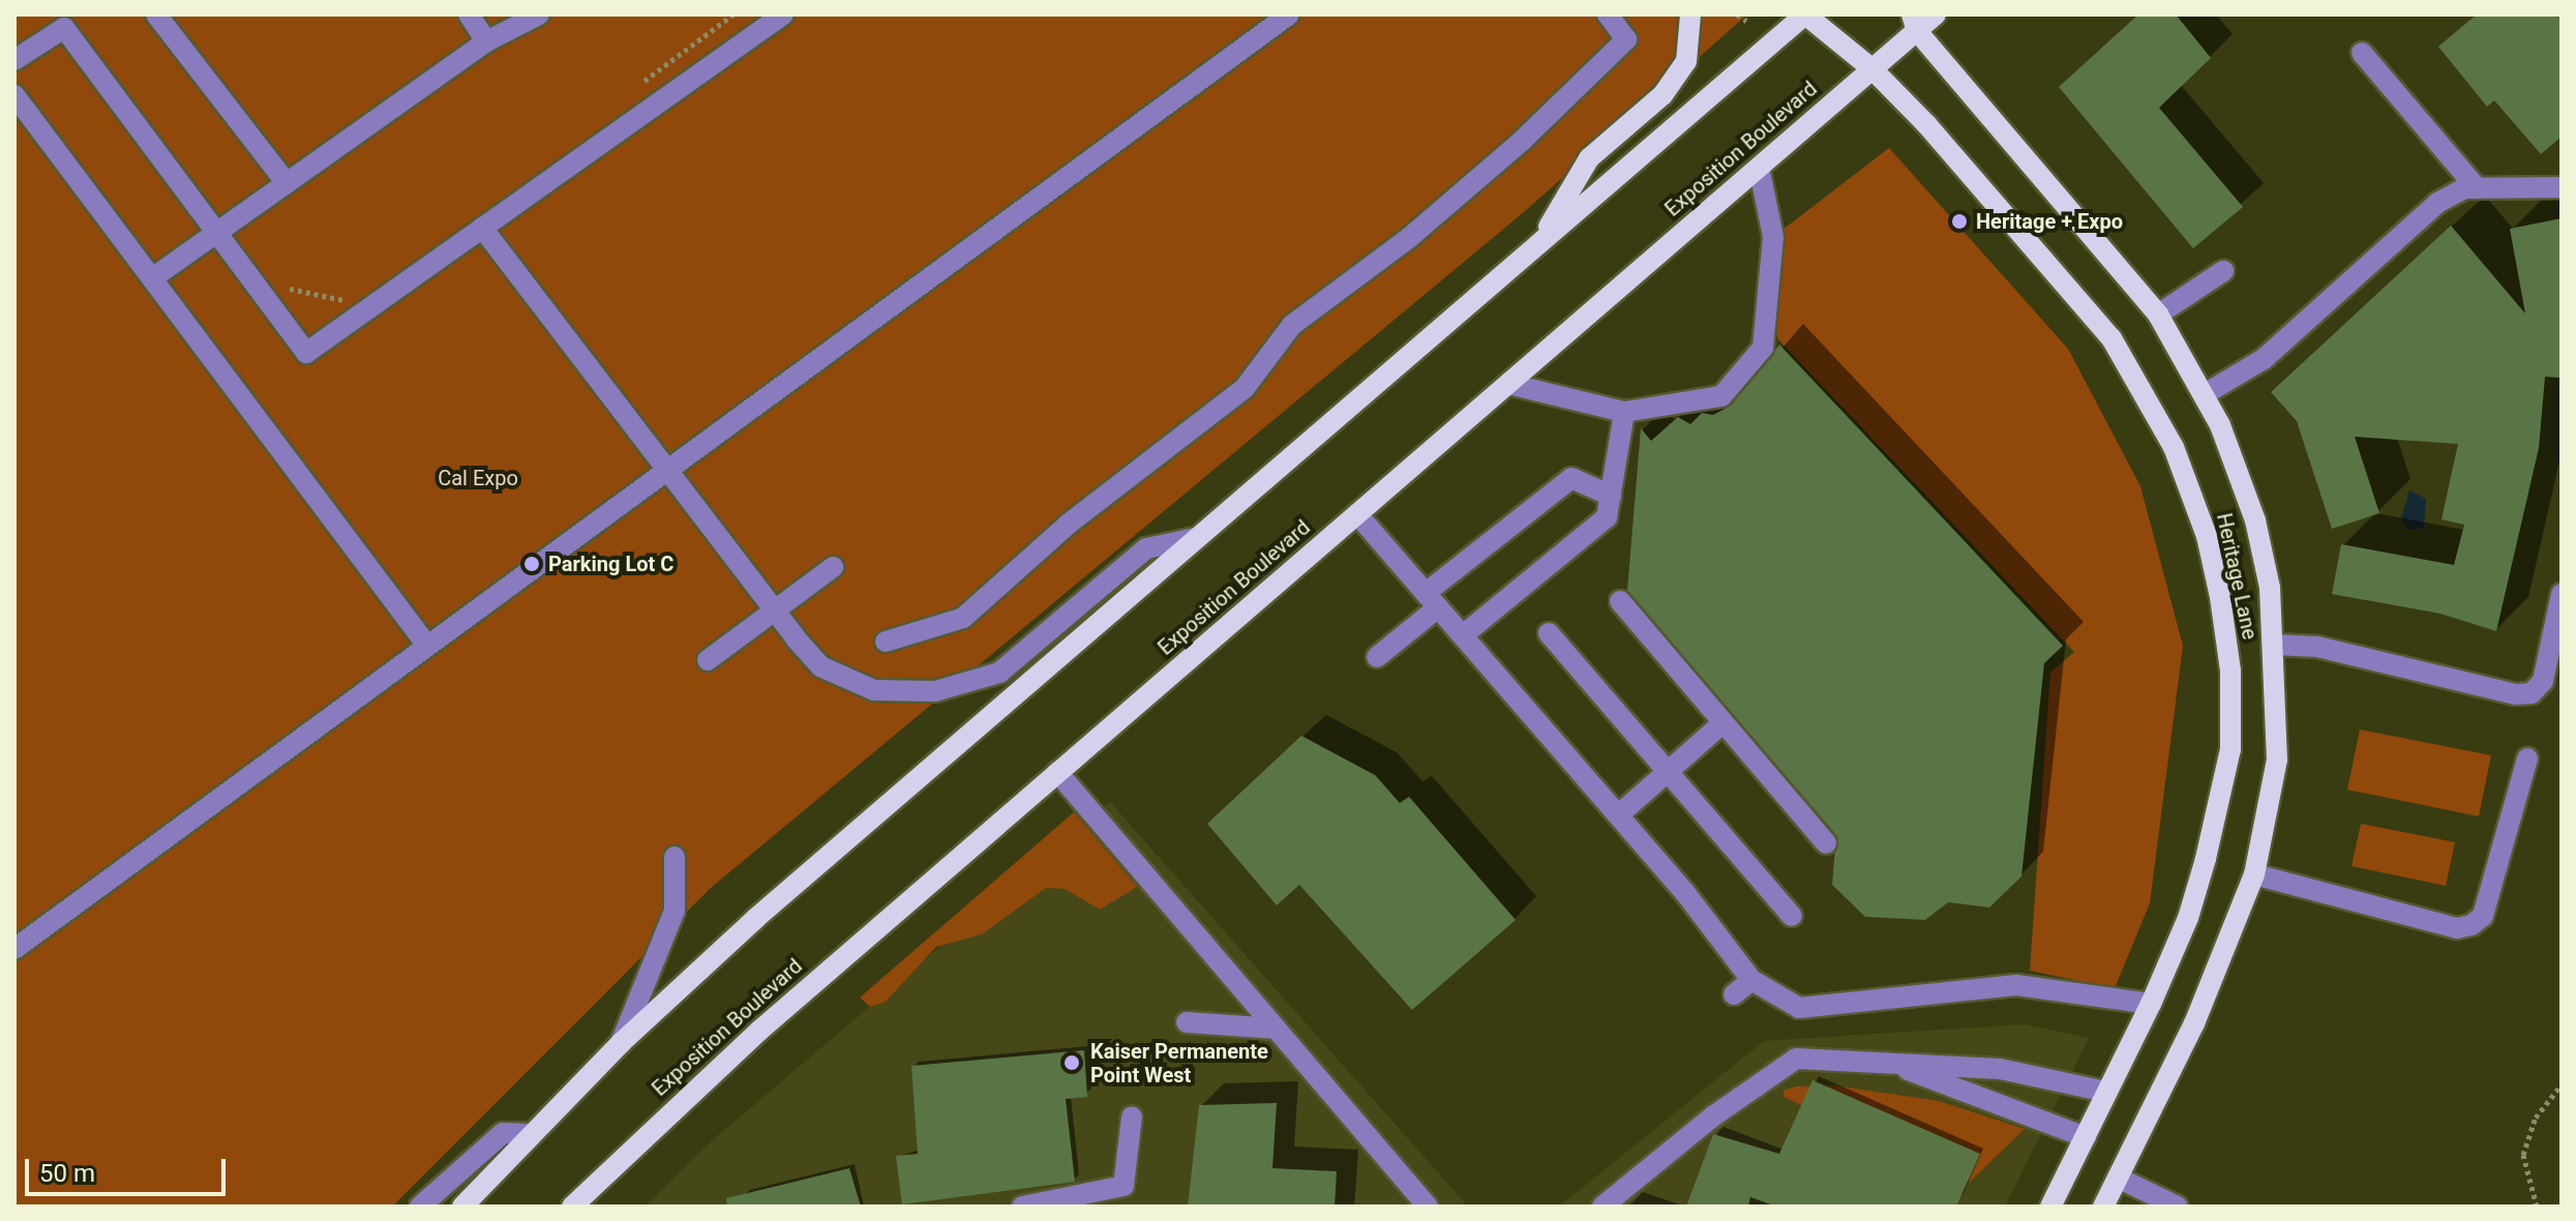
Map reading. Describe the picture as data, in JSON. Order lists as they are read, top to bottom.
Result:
{
  "streets": {
    "main road": ["Exposition Boulevard", "Heritage Lane"]
  },
  "crossings": [
    ["Exposition Boulevard", "Heritage Lane"]
  ],
  "parks": ["Cal Expo"],
  "places": ["Heritage + Expo", "Parking Lot C", "Kaiser Permanente Point West"],
  "scale_bar": "50 m"
}
